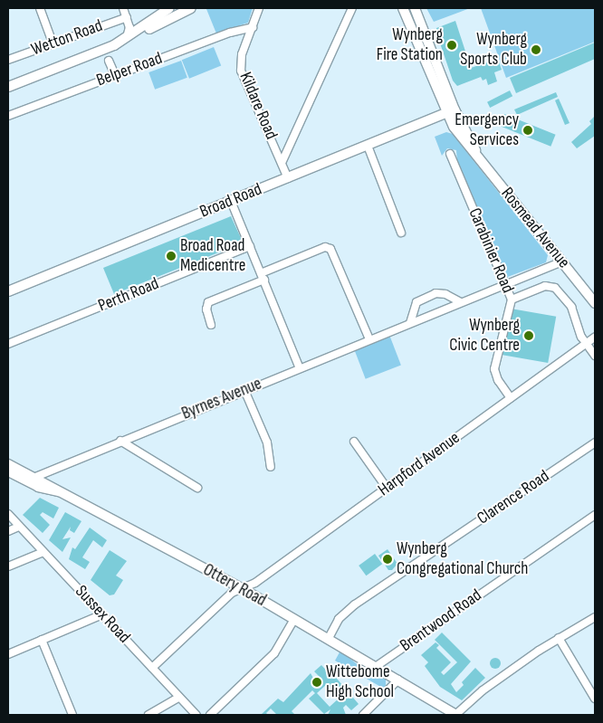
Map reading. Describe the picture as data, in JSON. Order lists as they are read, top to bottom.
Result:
{
  "streets": {
    "street": [
      "Wetton Road",
      "Belper Road",
      "Kildare Road",
      "Broad Road",
      "Rosmead Avenue",
      "Carabinier Road",
      "Perth Road",
      "Byrnes Avenue",
      "Harpford Avenue",
      "Clarence Road",
      "Ottery Road",
      "Sussex Road",
      "Brentwood Road"
    ]
  },
  "crossings": [
    ["Belper Road", "Kildare Road"],
    ["Kildare Road", "Broad Road"],
    ["Broad Road", "Rosmead Avenue"],
    ["Rosmead Avenue", "Byrnes Avenue"],
    ["Carabinier Road", "Byrnes Avenue"],
    ["Carabinier Road", "Harpford Avenue"],
    ["Byrnes Avenue", "Ottery Road"],
    ["Harpford Avenue", "Ottery Road"],
    ["Harpford Avenue", "Sussex Road"],
    ["Clarence Road", "Ottery Road"],
    ["Ottery Road", "Brentwood Road"]
  ],
  "places": [
    "Wynberg Fire Station",
    "Wynberg Sports Club",
    "Emergency Services",
    "Broad Road Medicentre",
    "Wynberg Civic Centre",
    "Wynberg Congregational Church",
    "Wittebome High School"
  ]
}
